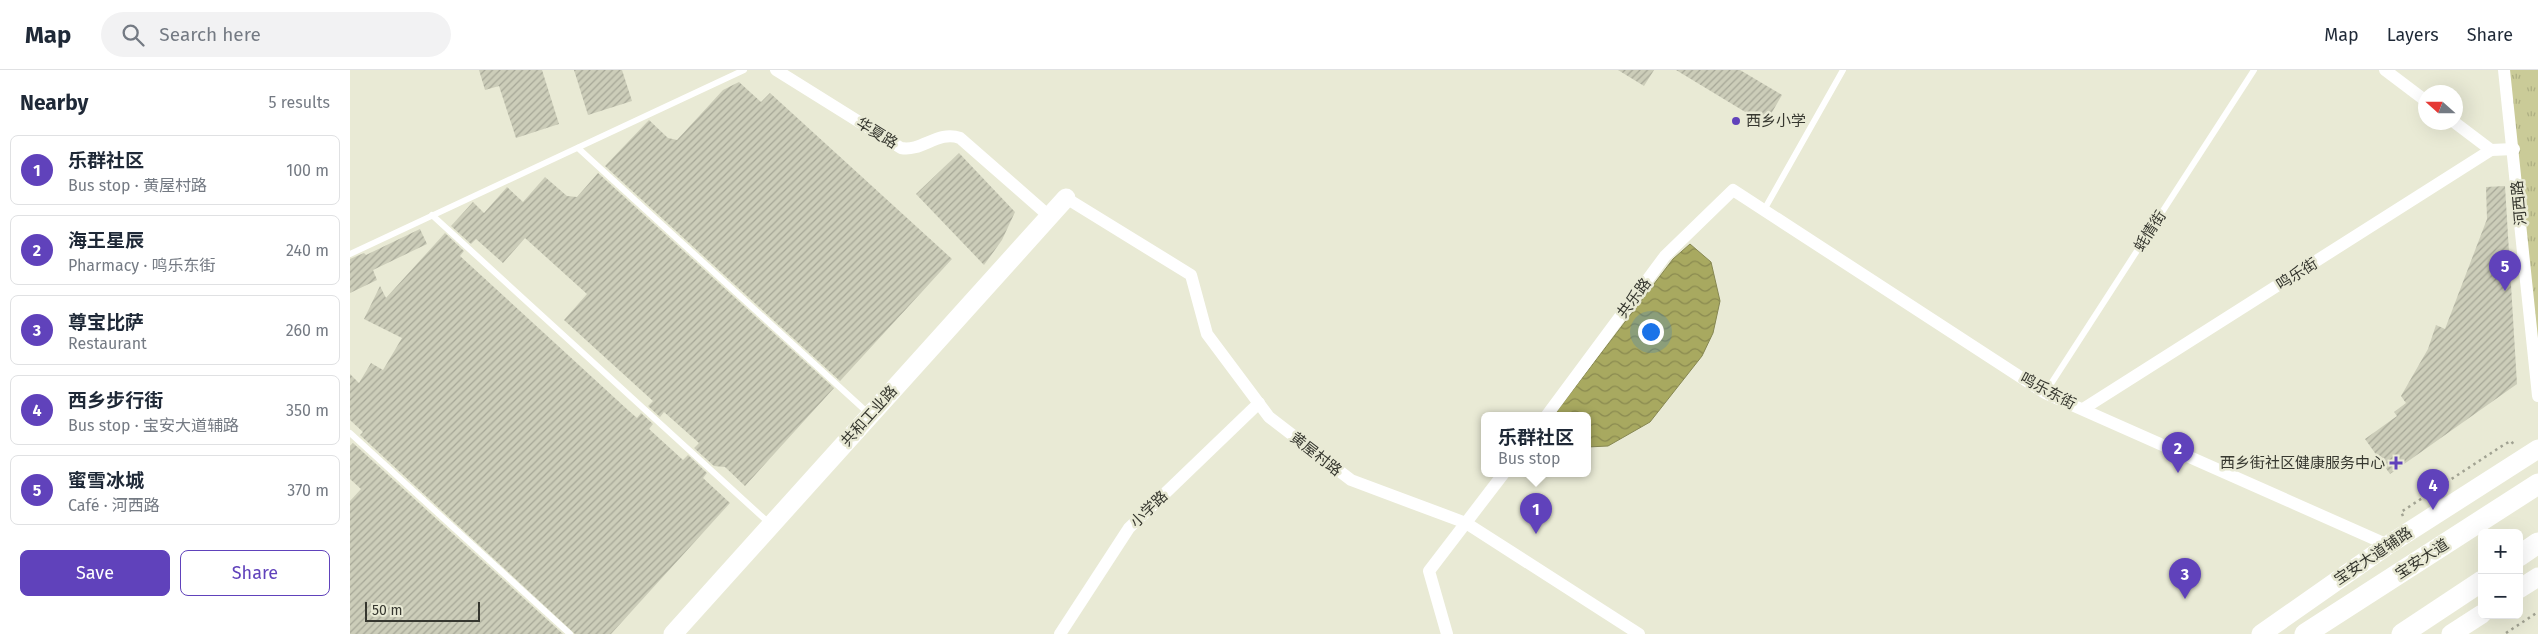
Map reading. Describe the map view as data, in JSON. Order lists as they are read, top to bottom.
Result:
{
  "streets": {
    "main road": ["宝安大道"],
    "street": [
      "华夏路",
      "河西路",
      "鸣乐街",
      "共乐路",
      "鸣乐东街",
      "共和工业路",
      "黄屋村路",
      "小学路",
      "宝安大道辅路"
    ],
    "lane": ["蚝情街"]
  },
  "crossings": [
    ["华夏路", "共和工业路"],
    ["蚝情街", "鸣乐东街"],
    ["鸣乐街", "鸣乐东街"],
    ["共乐路", "鸣乐东街"],
    ["鸣乐东街", "宝安大道辅路"],
    ["共和工业路", "黄屋村路"],
    ["黄屋村路", "小学路"]
  ],
  "places": {
    "other": ["西乡小学"],
    "health": ["西乡街社区健康服务中心"]
  },
  "scale_bar": "50 m",
  "north": "left",
  "page": {
    "header": "Map",
    "search": "Search here",
    "nav": ["Map", "Layers", "Share"],
    "heading": ["Nearby", "5 results"],
    "list": [
      {
        "mark": "1",
        "name": "乐群社区",
        "note": "Bus stop · 黄屋村路",
        "value": "100 m"
      },
      {
        "mark": "2",
        "name": "海王星辰",
        "note": "Pharmacy · 鸣乐东街",
        "value": "240 m"
      },
      {
        "mark": "3",
        "name": "尊宝比萨",
        "note": "Restaurant",
        "value": "260 m"
      },
      {
        "mark": "4",
        "name": "西乡步行街",
        "note": "Bus stop · 宝安大道辅路",
        "value": "350 m"
      },
      {
        "mark": "5",
        "name": "蜜雪冰城",
        "note": "Café · 河西路",
        "value": "370 m"
      }
    ],
    "pins": [
      "5",
      "2",
      "4",
      "1",
      "3"
    ],
    "popup": ["乐群社区", "Bus stop"],
    "map_buttons": ["+", "−"],
    "buttons": ["Save", "Share"],
    "scale": "50 m"
  }
}
